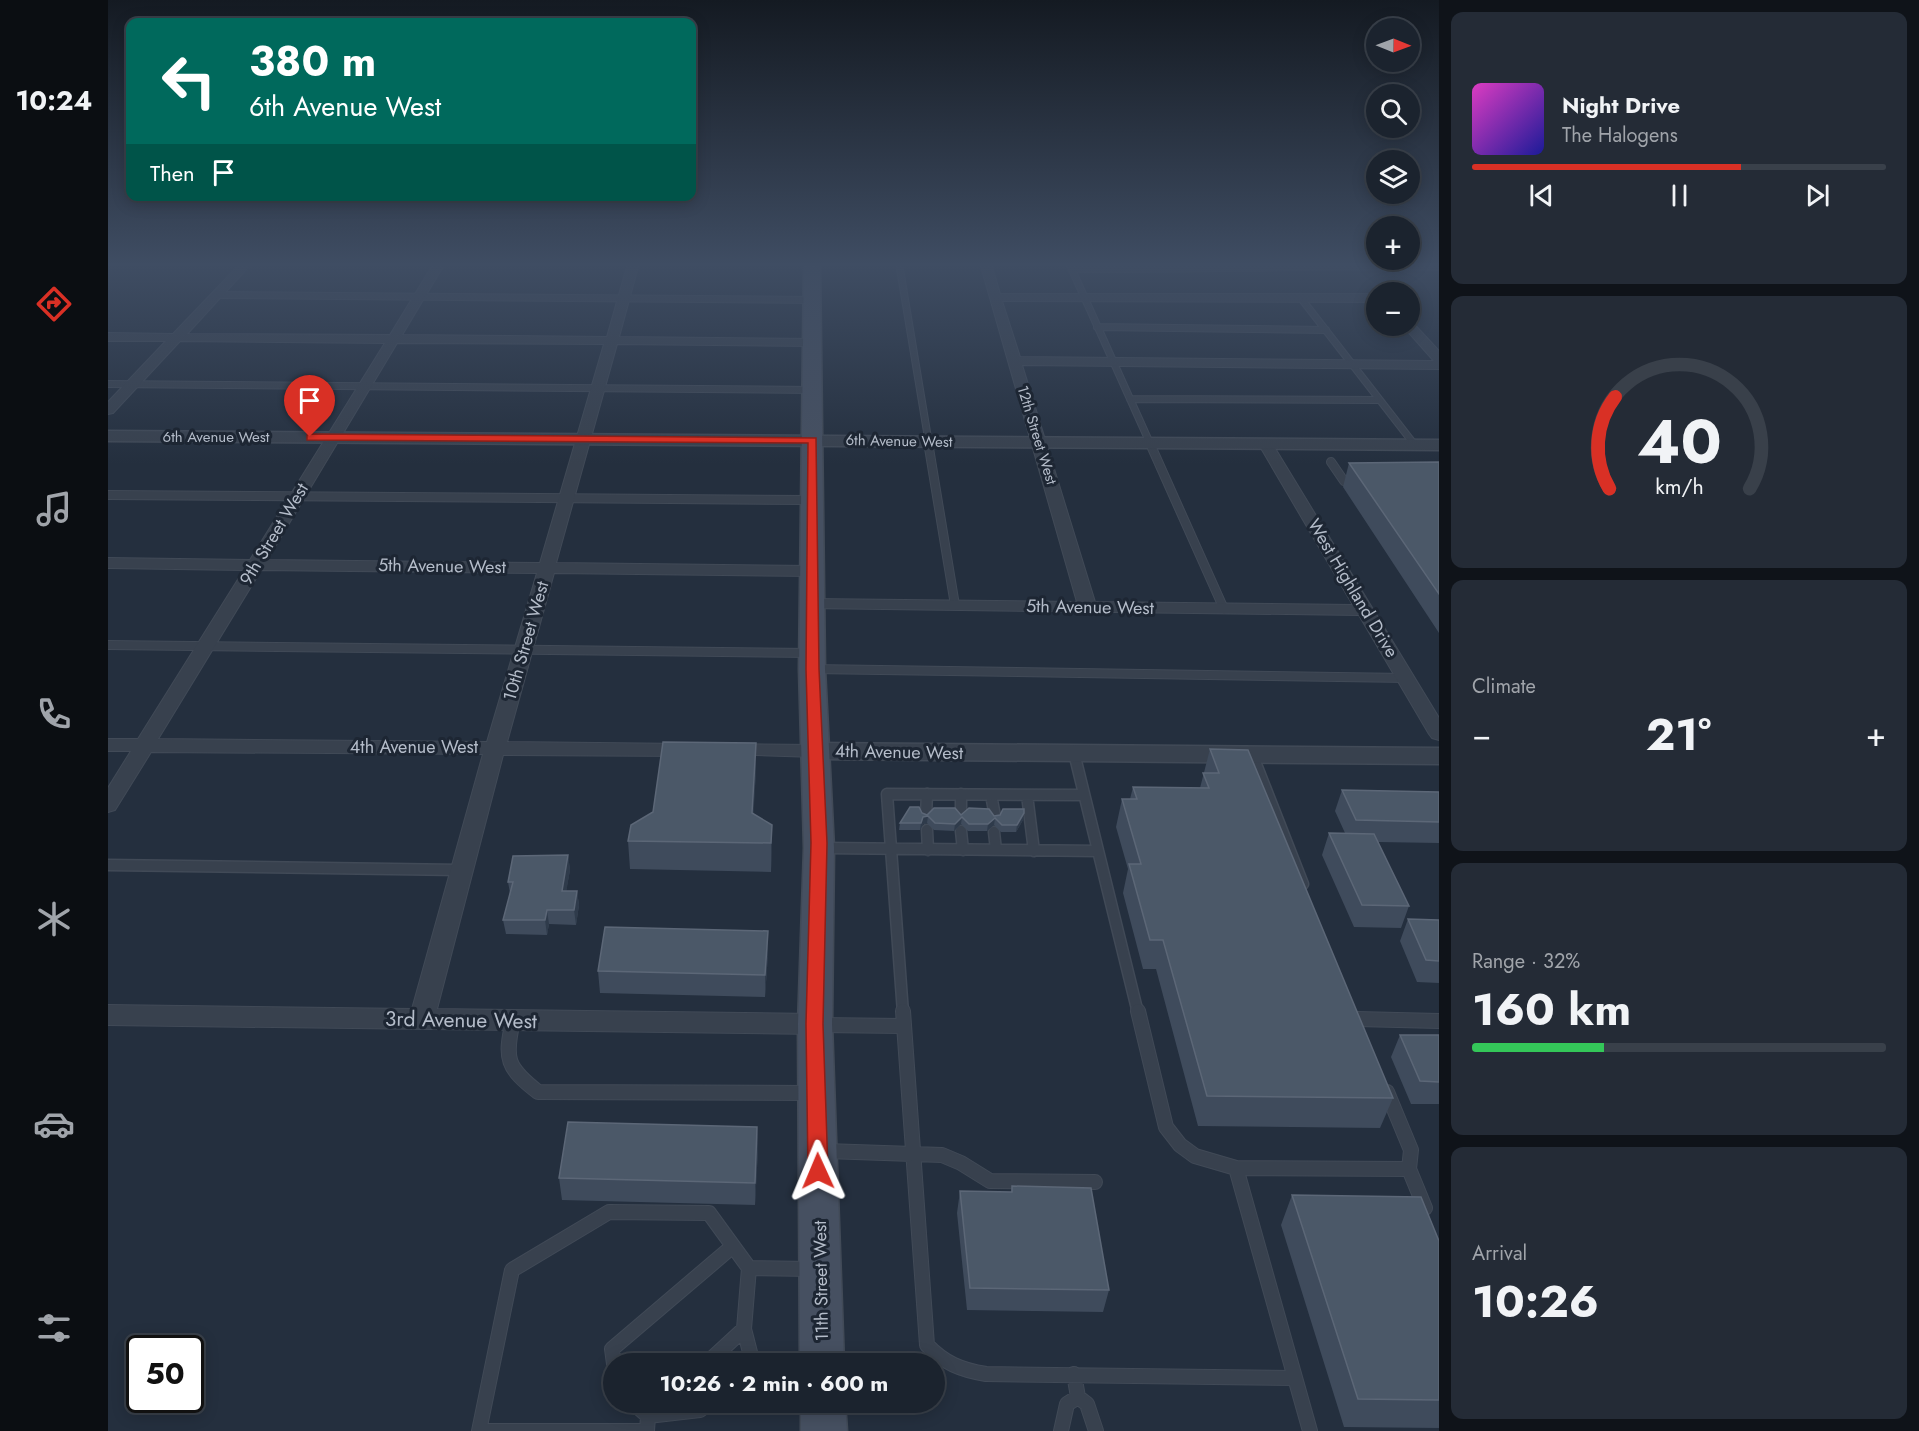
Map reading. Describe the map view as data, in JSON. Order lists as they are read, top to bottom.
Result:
{
  "streets": {
    "main road": ["11th Street West"],
    "street": [
      "12th Street West",
      "6th Avenue West",
      "9th Street West",
      "5th Avenue West",
      "West Highland Drive",
      "10th Street West",
      "4th Avenue West",
      "3rd Avenue West"
    ]
  },
  "crossings": [
    ["12th Street West", "6th Avenue West"],
    ["12th Street West", "5th Avenue West"],
    ["6th Avenue West", "9th Street West"],
    ["6th Avenue West", "West Highland Drive"],
    ["6th Avenue West", "10th Street West"],
    ["6th Avenue West", "11th Street West"],
    ["9th Street West", "5th Avenue West"],
    ["9th Street West", "4th Avenue West"],
    ["5th Avenue West", "West Highland Drive"],
    ["5th Avenue West", "10th Street West"],
    ["5th Avenue West", "11th Street West"],
    ["10th Street West", "4th Avenue West"],
    ["10th Street West", "3rd Avenue West"],
    ["4th Avenue West", "11th Street West"],
    ["3rd Avenue West", "11th Street West"]
  ],
  "north": "right",
  "page": {
    "tabs": "10:24",
    "map_buttons": ["+", "−"],
    "turn": ["380 m", "6th Avenue West"],
    "song": ["Night Drive", "The Halogens"],
    "then": "Then",
    "tile": [
      "Climate",
      ["Range · 32%", "160 km"],
      ["Arrival", "10:26"]
    ],
    "heat": ["−", "21°", "+"],
    "limit": "50",
    "trip": "10:26 · 2 min · 600 m",
    "gauge": ["40", "km/h"]
  }
}
